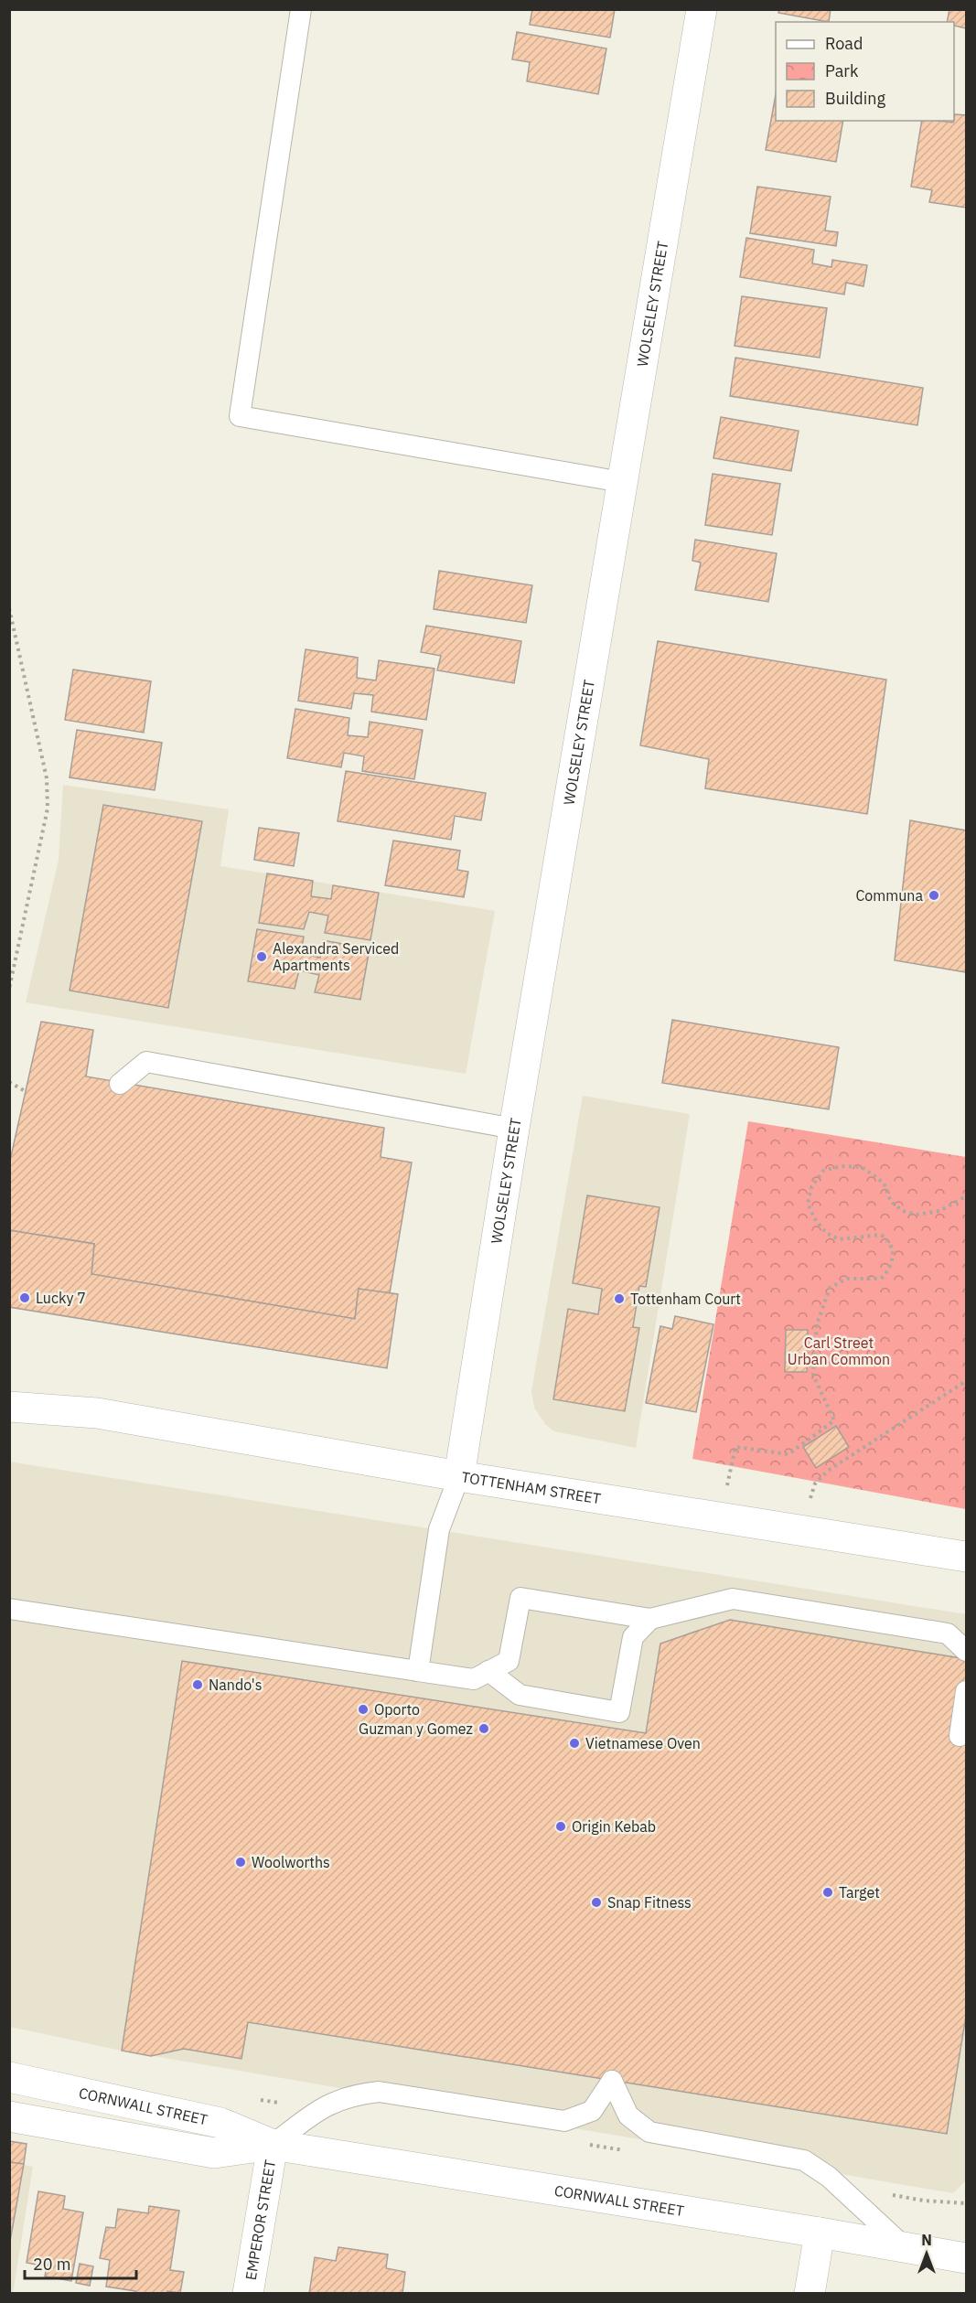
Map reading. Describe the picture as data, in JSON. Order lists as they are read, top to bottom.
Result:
{
  "streets": {
    "street": [
      "WOLSELEY STREET",
      "TOTTENHAM STREET",
      "CORNWALL STREET",
      "EMPEROR STREET"
    ]
  },
  "crossings": [
    ["WOLSELEY STREET", "TOTTENHAM STREET"],
    ["CORNWALL STREET", "EMPEROR STREET"]
  ],
  "parks": ["Carl Street Urban Common"],
  "places": [
    "Communa",
    "Alexandra Serviced Apartments",
    "Lucky 7",
    "Tottenham Court",
    "Nando's",
    "Oporto",
    "Guzman y Gomez",
    "Vietnamese Oven",
    "Origin Kebab",
    "Woolworths",
    "Target",
    "Snap Fitness"
  ],
  "legend": ["Road", "Park", "Building"],
  "scale_bar": "20 m",
  "north": "top"
}
